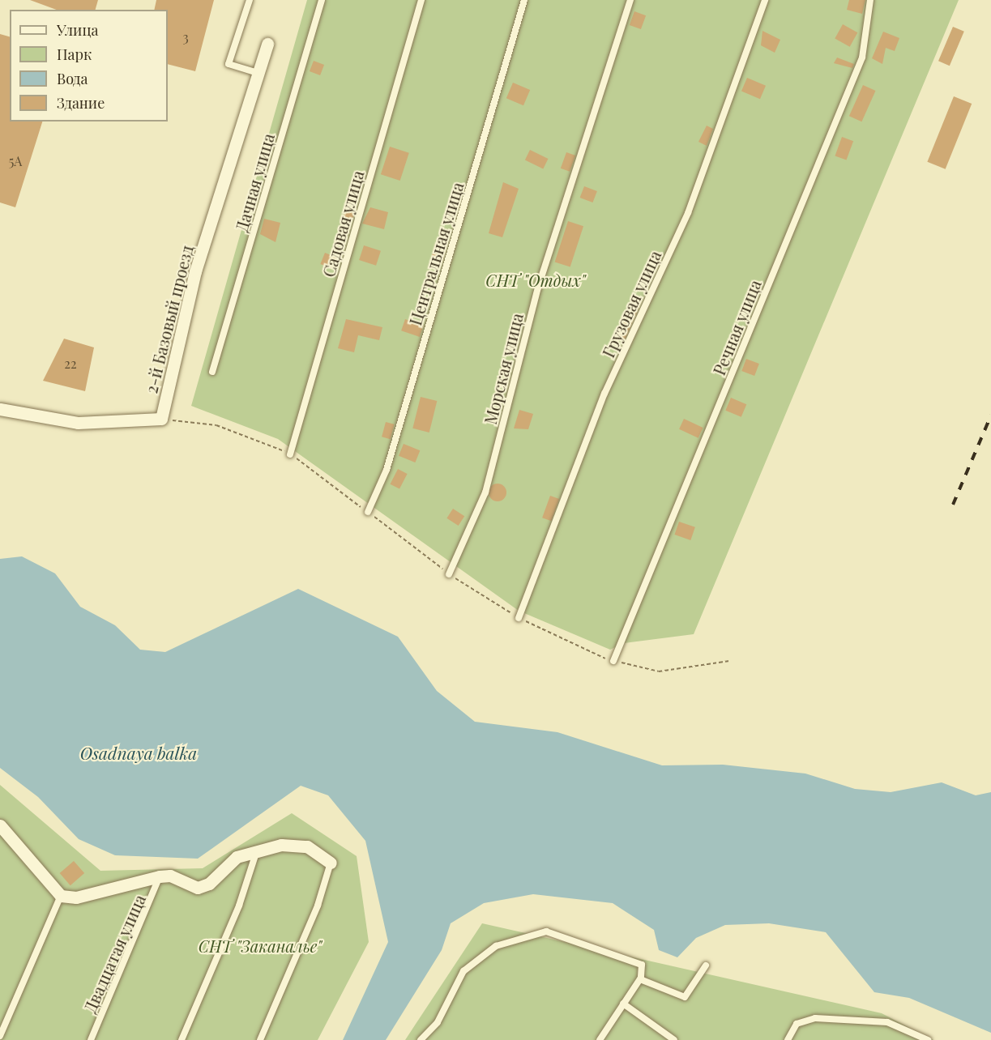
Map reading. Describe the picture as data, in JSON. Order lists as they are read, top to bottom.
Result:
{
  "streets": {
    "street": ["2-й Базовый проезд"],
    "lane": [
      "Дачная улица",
      "Садовая улица",
      "Центральная улица",
      "Грузовая улица",
      "Речная улица",
      "Морская улица",
      "Двадцатая улица"
    ]
  },
  "water": ["Osadnaya balka"],
  "parks": ["СНТ \"Отдых\"", "СНТ \"Заканалье\""],
  "house_numbers": ["3", "5А", "22"],
  "legend": [
    "Улица",
    "Парк",
    "Вода",
    "Здание"
  ]
}
